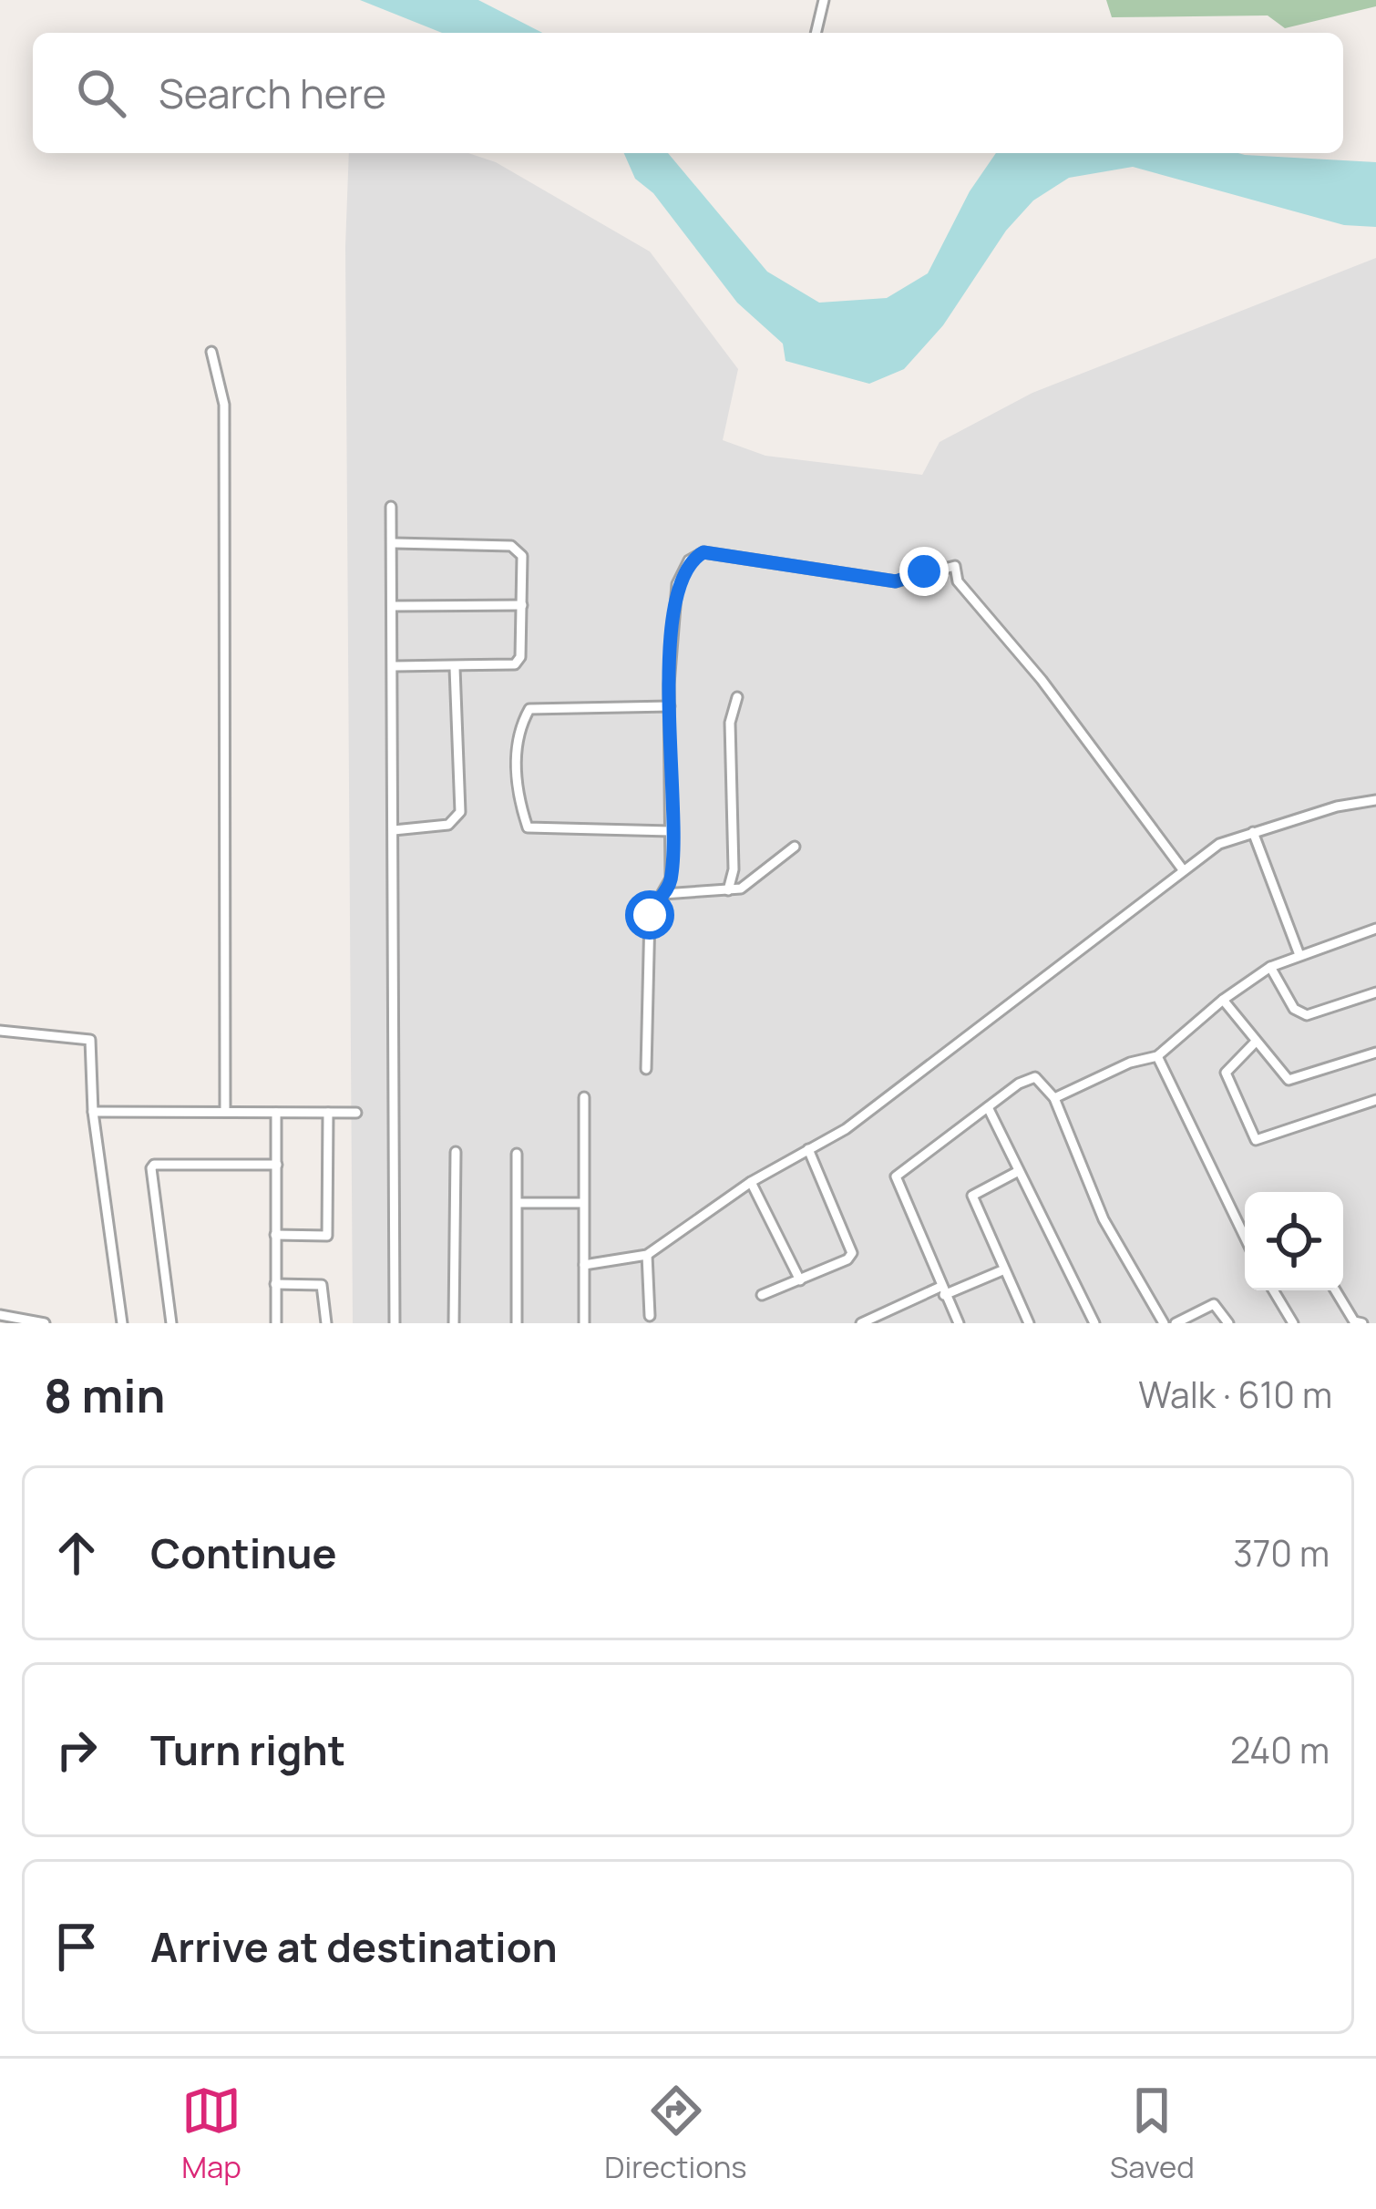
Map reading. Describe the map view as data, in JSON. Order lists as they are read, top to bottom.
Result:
{
  "page": {
    "search": "Search here",
    "heading": ["8 min", "Walk · 610 m"],
    "list": [
      ["Continue", "370 m"],
      ["Turn right", "240 m"],
      "Arrive at destination"
    ],
    "nav": ["Map", "Directions", "Saved"]
  }
}
